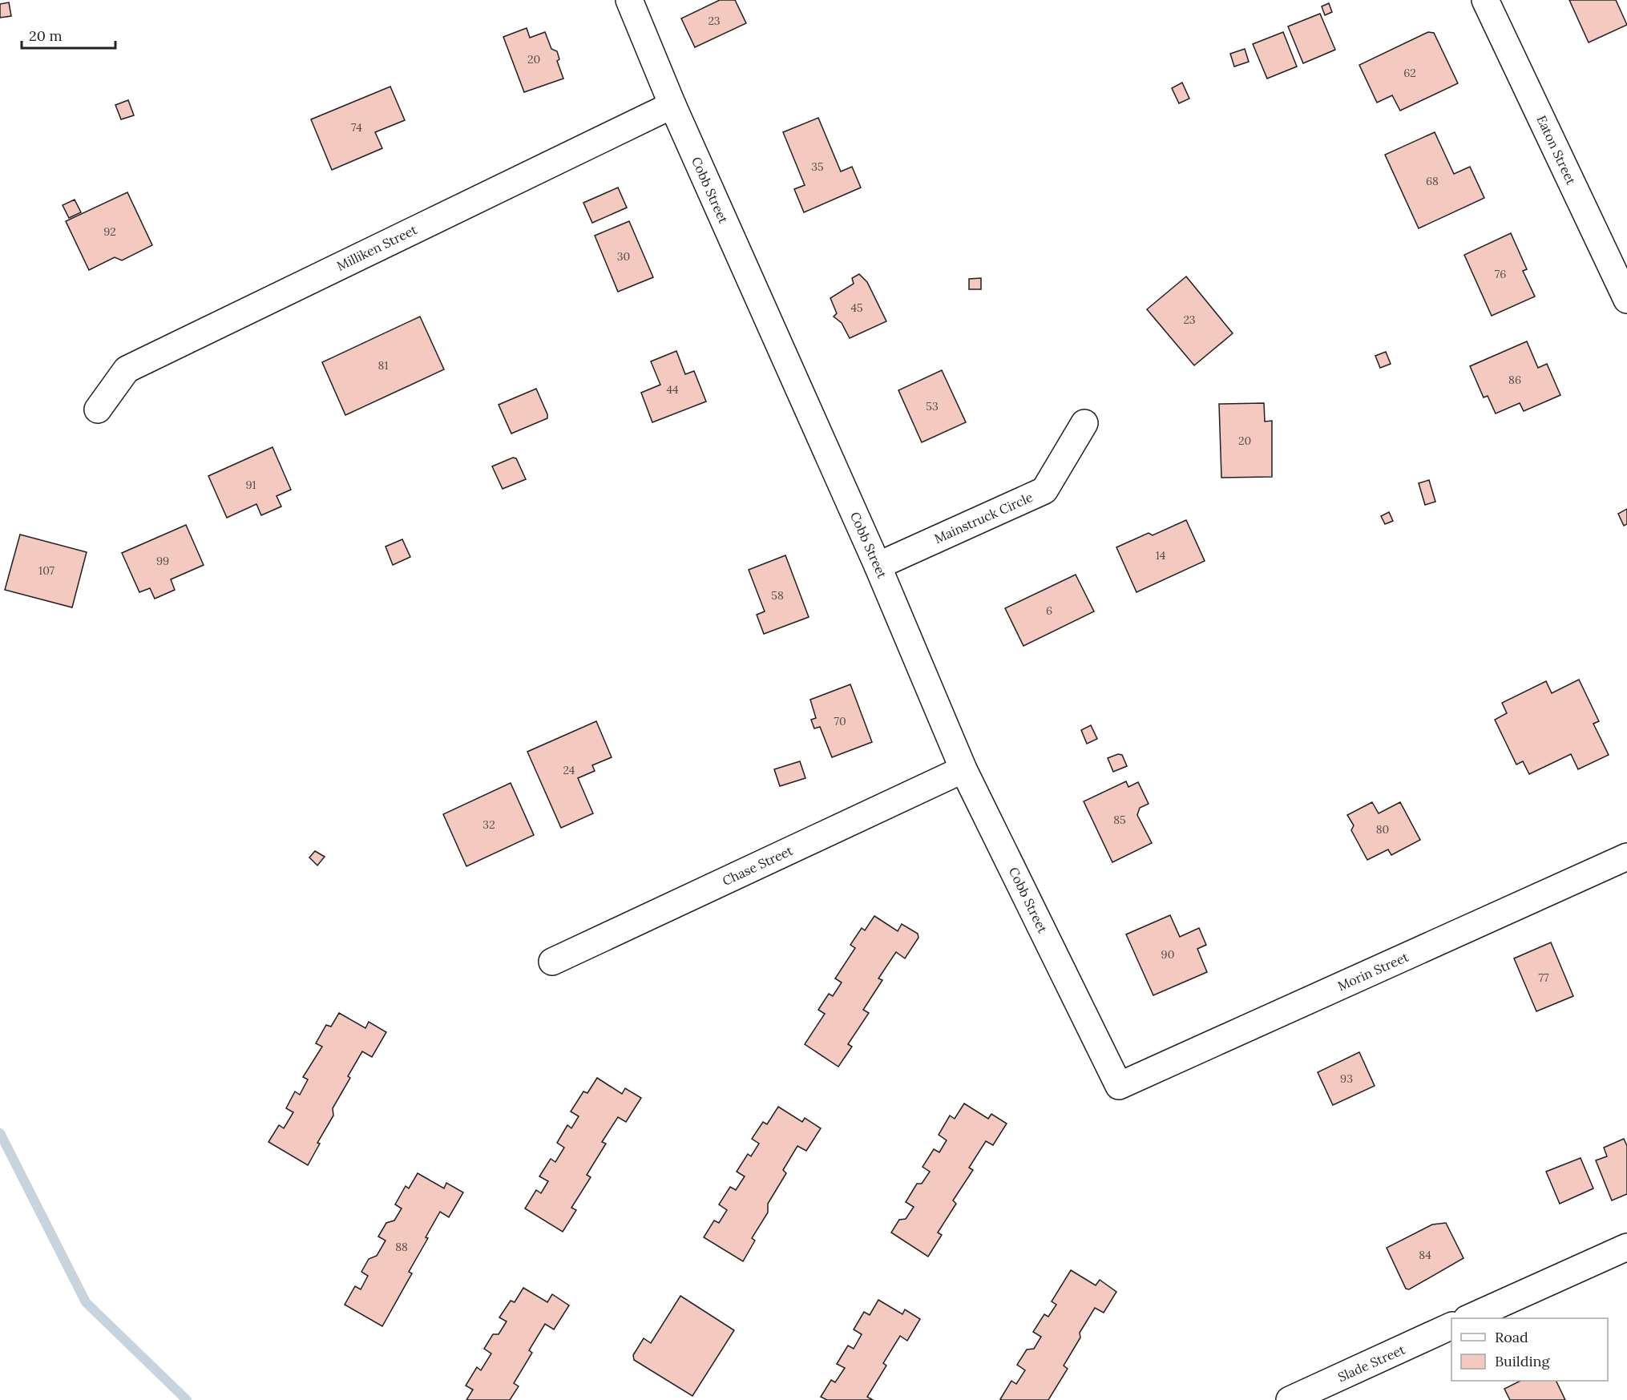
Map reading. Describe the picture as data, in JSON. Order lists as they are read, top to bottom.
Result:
{
  "streets": {
    "street": [
      "Eaton Street",
      "Cobb Street",
      "Milliken Street",
      "Mainstruck Circle",
      "Chase Street",
      "Morin Street",
      "Slade Street"
    ]
  },
  "crossings": [
    ["Cobb Street", "Milliken Street"],
    ["Cobb Street", "Mainstruck Circle"],
    ["Cobb Street", "Chase Street"],
    ["Cobb Street", "Morin Street"]
  ],
  "house_numbers": [
    "23",
    "20",
    "62",
    "74",
    "35",
    "68",
    "92",
    "30",
    "76",
    "45",
    "23",
    "81",
    "86",
    "44",
    "53",
    "20",
    "91",
    "14",
    "99",
    "107",
    "58",
    "6",
    "70",
    "24",
    "85",
    "32",
    "80",
    "90",
    "77",
    "93",
    "88",
    "84"
  ],
  "legend": ["Road", "Building"],
  "scale_bar": "20 m"
}
